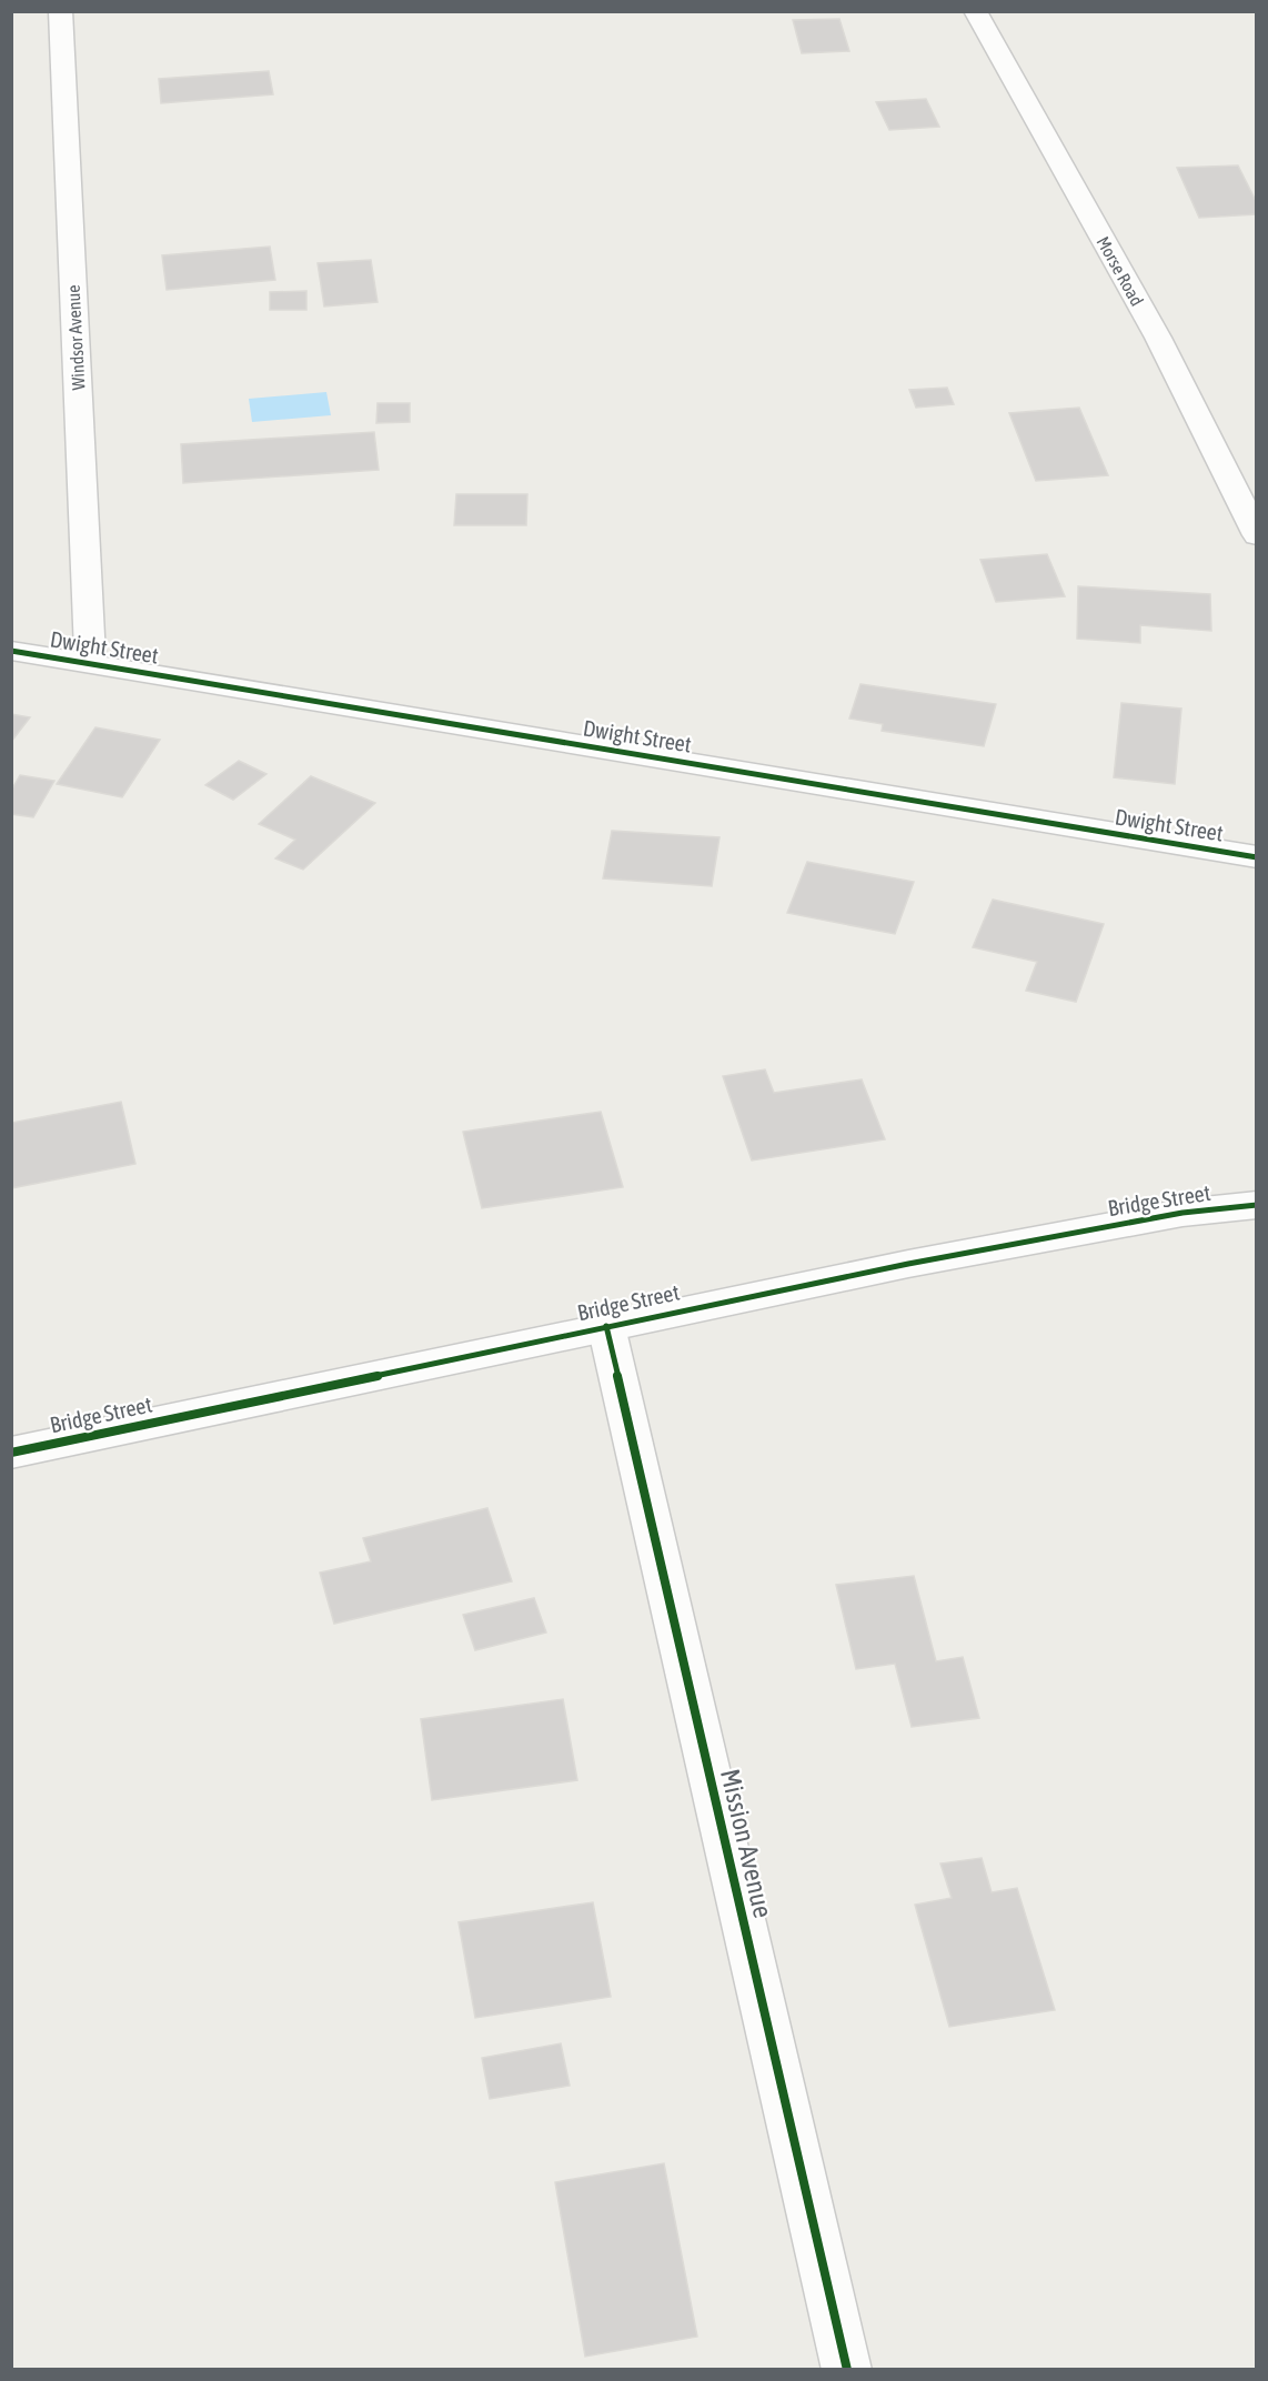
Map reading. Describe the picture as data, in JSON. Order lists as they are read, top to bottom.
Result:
{
  "streets": {
    "street": [
      "Morse Road",
      "Windsor Avenue",
      "Dwight Street",
      "Bridge Street",
      "Mission Avenue"
    ]
  },
  "crossings": [
    ["Windsor Avenue", "Dwight Street"],
    ["Bridge Street", "Mission Avenue"]
  ]
}
